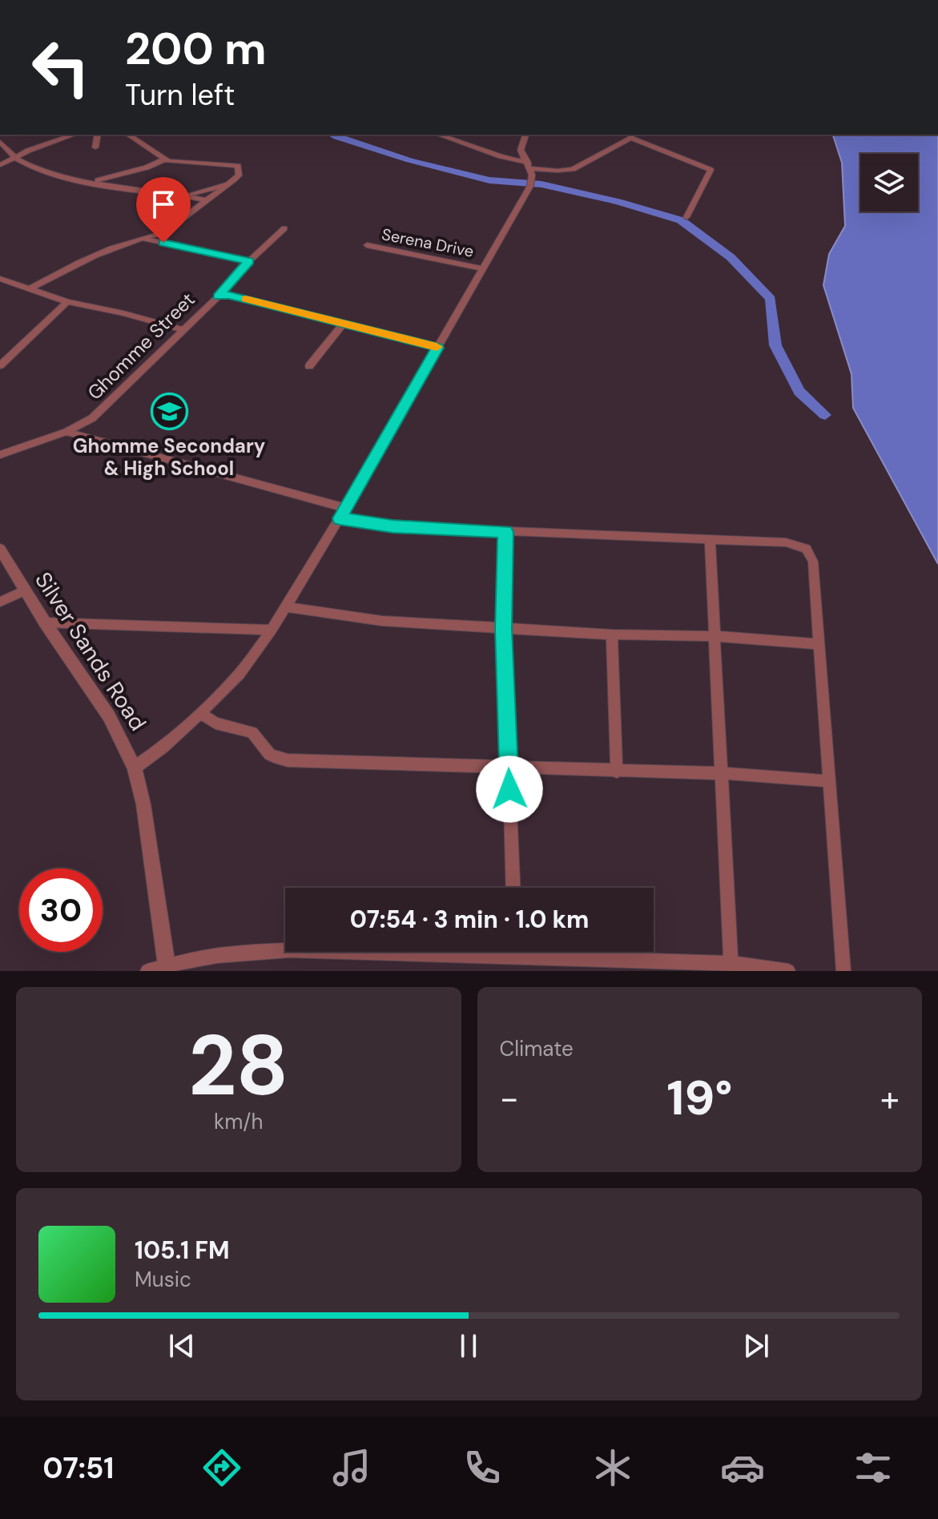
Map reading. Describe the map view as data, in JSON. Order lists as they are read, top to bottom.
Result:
{
  "streets": {
    "street": ["Serena Drive", "Ghomme Street", "Silver Sands Road"]
  },
  "places": {
    "school or university": ["Ghomme Secondary & High School"]
  },
  "page": {
    "turn": ["200 m", "Turn left"],
    "limit": "30",
    "trip": "07:54 · 3 min · 1.0 km",
    "tile": [
      ["28", "km/h"],
      "Climate"
    ],
    "heat": ["−", "19°", "+"],
    "song": ["105.1 FM", "Music"],
    "tabs": "07:51"
  }
}
